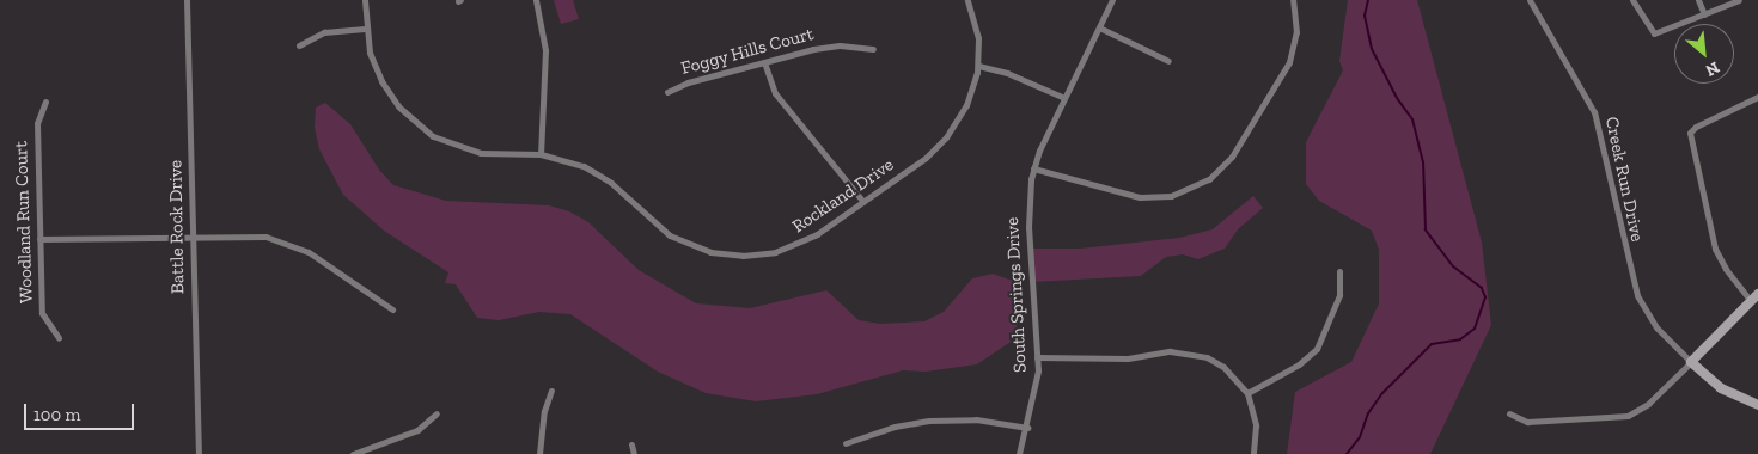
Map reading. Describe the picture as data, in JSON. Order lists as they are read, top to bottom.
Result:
{
  "streets": {
    "street": [
      "Foggy Hills Court",
      "Creek Run Drive",
      "Rockland Drive",
      "Woodland Run Court",
      "Battle Rock Drive",
      "South Springs Drive"
    ]
  },
  "scale_bar": "100 m",
  "north": "bottom right"
}
